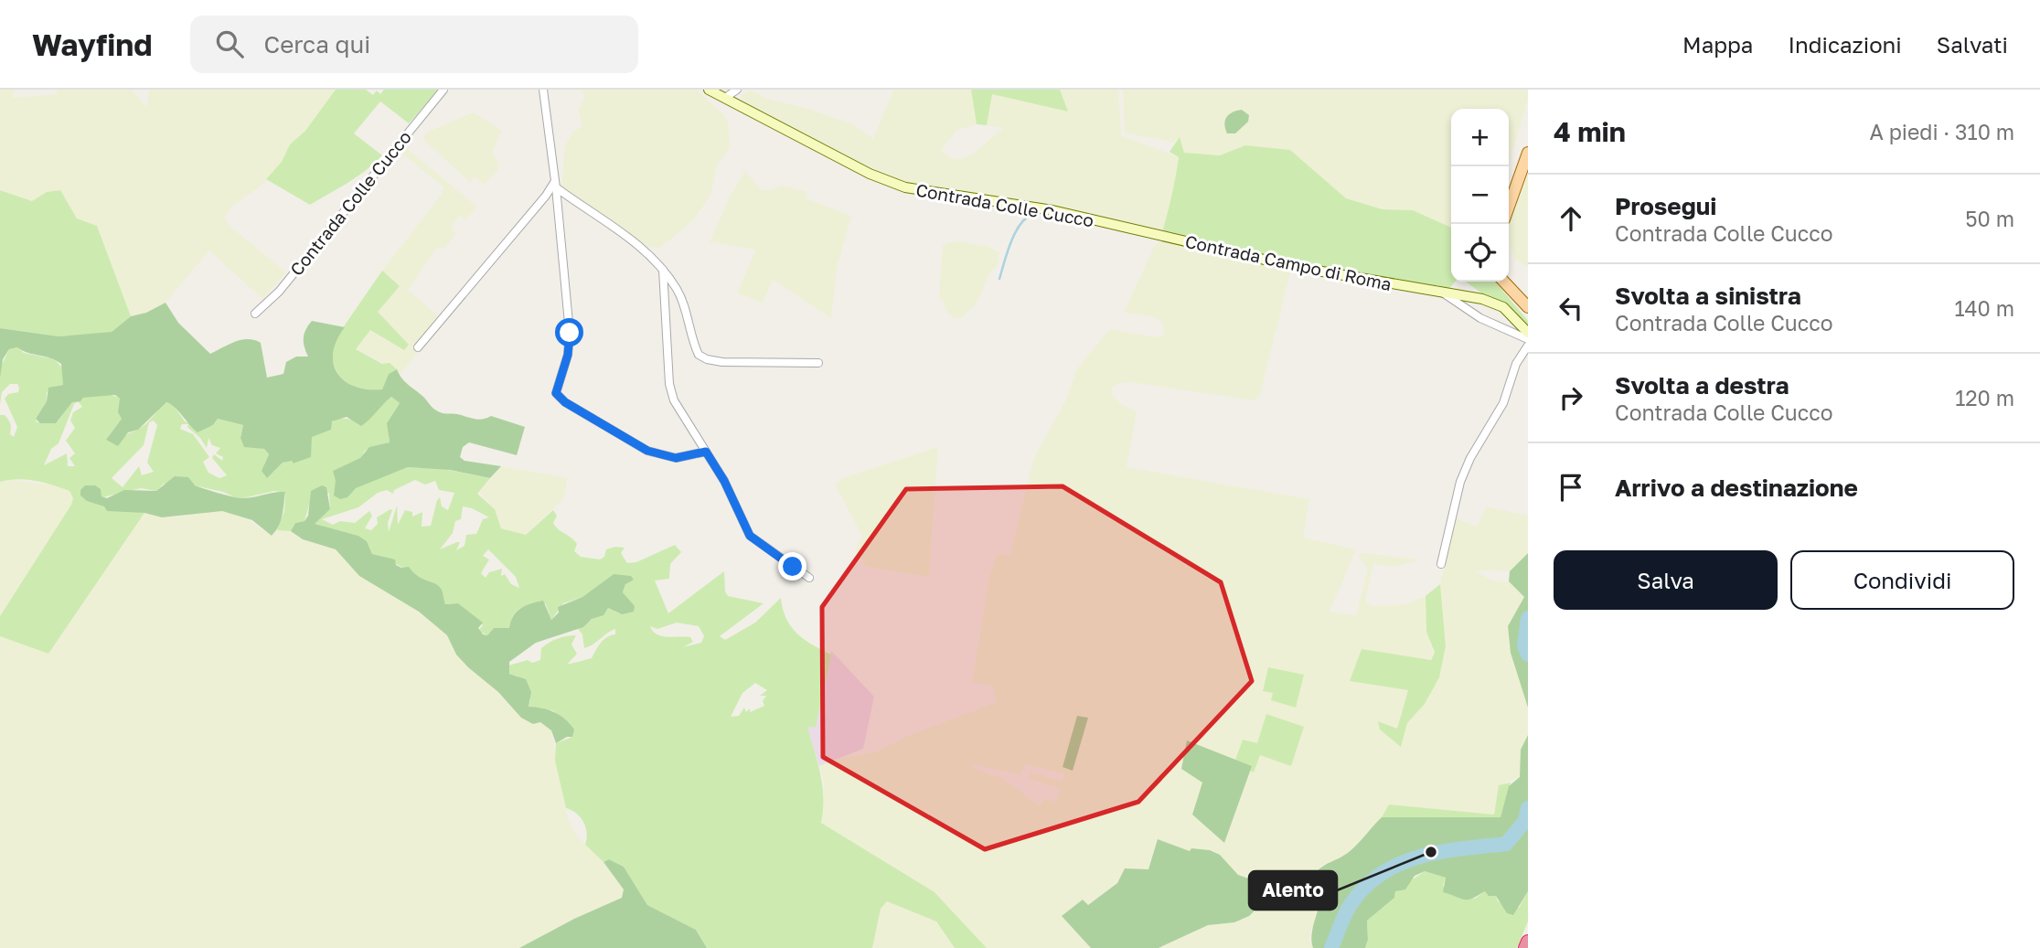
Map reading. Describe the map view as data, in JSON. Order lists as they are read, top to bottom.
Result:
{
  "streets": {
    "street": ["Contrada Colle Cucco", "Contrada Campo di Roma"]
  },
  "crossings": [
    ["Contrada Colle Cucco", "Contrada Campo di Roma"]
  ],
  "places": ["Alento"],
  "page": {
    "header": "Wayfind",
    "search": "Cerca qui",
    "nav": ["Mappa", "Indicazioni", "Salvati"],
    "heading": ["4 min", "A piedi · 310 m"],
    "map_buttons": ["+", "−"],
    "list": [
      ["Prosegui", "Contrada Colle Cucco", "50 m"],
      ["Svolta a sinistra", "Contrada Colle Cucco", "140 m"],
      ["Svolta a destra", "Contrada Colle Cucco", "120 m"],
      "Arrivo a destinazione"
    ],
    "buttons": ["Salva", "Condividi"]
  }
}
